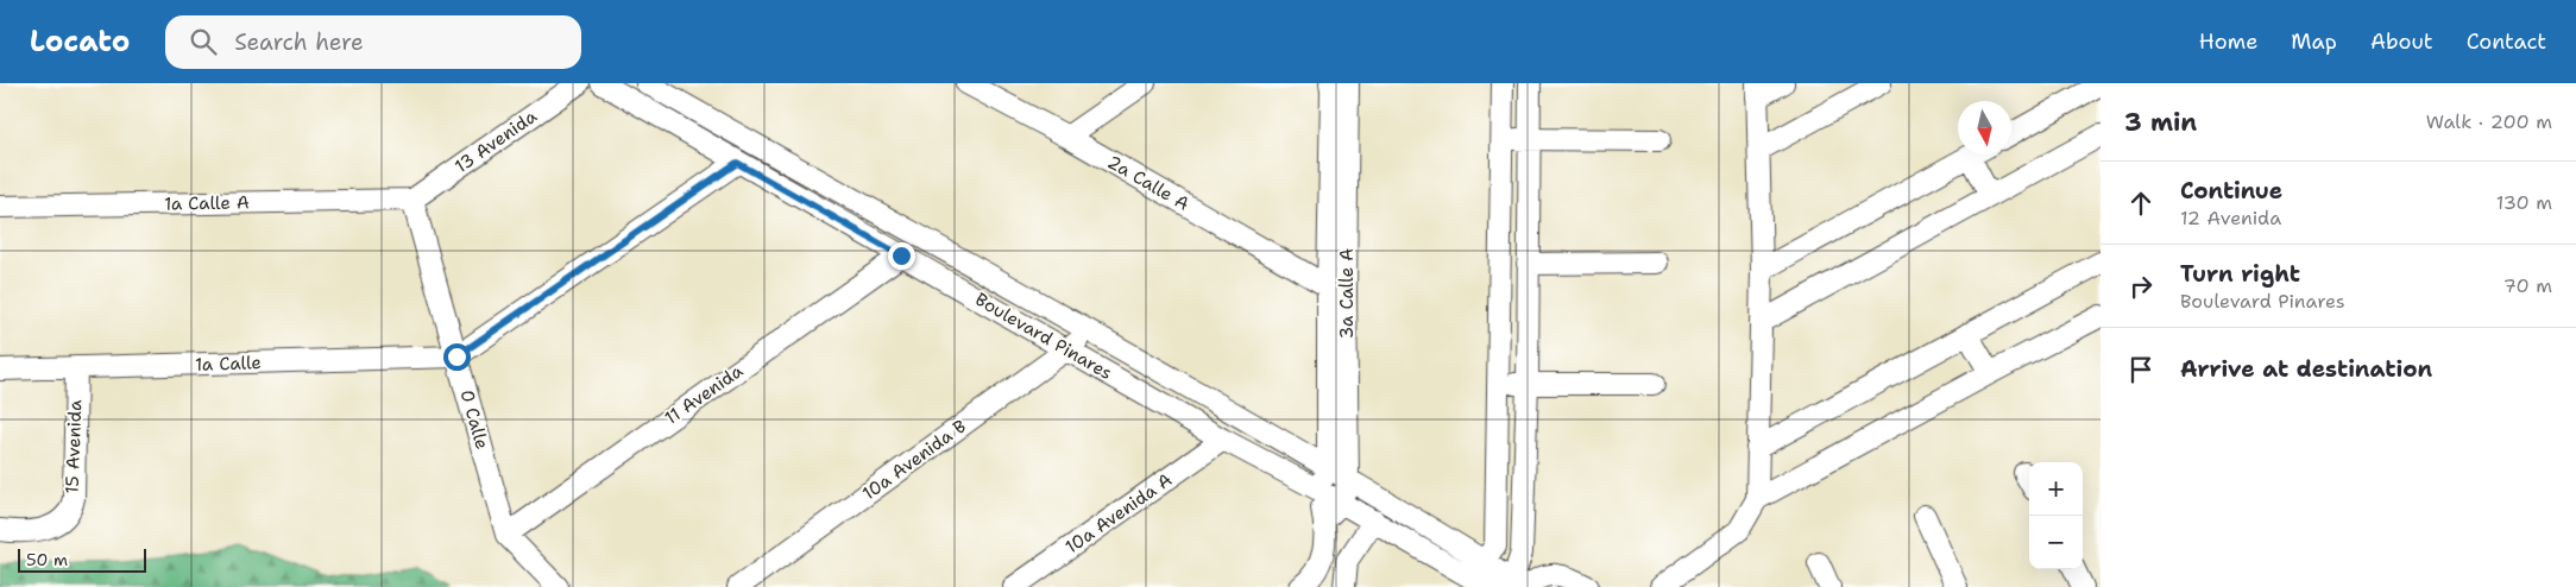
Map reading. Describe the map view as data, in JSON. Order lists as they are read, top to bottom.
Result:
{
  "streets": {
    "street": [
      "13 Avenida",
      "2a Calle A",
      "1a Calle A",
      "3a Calle A",
      "Boulevard Pinares",
      "1a Calle",
      "11 Avenida",
      "0 Calle",
      "15 Avenida",
      "10a Avenida B",
      "10a Avenida A"
    ]
  },
  "crossings": [
    ["13 Avenida", "1a Calle A"],
    ["13 Avenida", "0 Calle"],
    ["2a Calle A", "3a Calle A"],
    ["1a Calle A", "0 Calle"],
    ["3a Calle A", "Boulevard Pinares"],
    ["Boulevard Pinares", "11 Avenida"],
    ["Boulevard Pinares", "10a Avenida B"],
    ["Boulevard Pinares", "10a Avenida A"],
    ["1a Calle", "0 Calle"],
    ["1a Calle", "15 Avenida"],
    ["11 Avenida", "0 Calle"]
  ],
  "scale_bar": "50 m",
  "north": "bottom",
  "page": {
    "header": "Locato",
    "search": "Search here",
    "nav": [
      "Home",
      "Map",
      "About",
      "Contact"
    ],
    "heading": ["3 min", "Walk · 200 m"],
    "list": [
      ["Continue", "12 Avenida", "130 m"],
      ["Turn right", "Boulevard Pinares", "70 m"],
      "Arrive at destination"
    ],
    "map_buttons": ["+", "−"],
    "scale": "50 m"
  }
}
